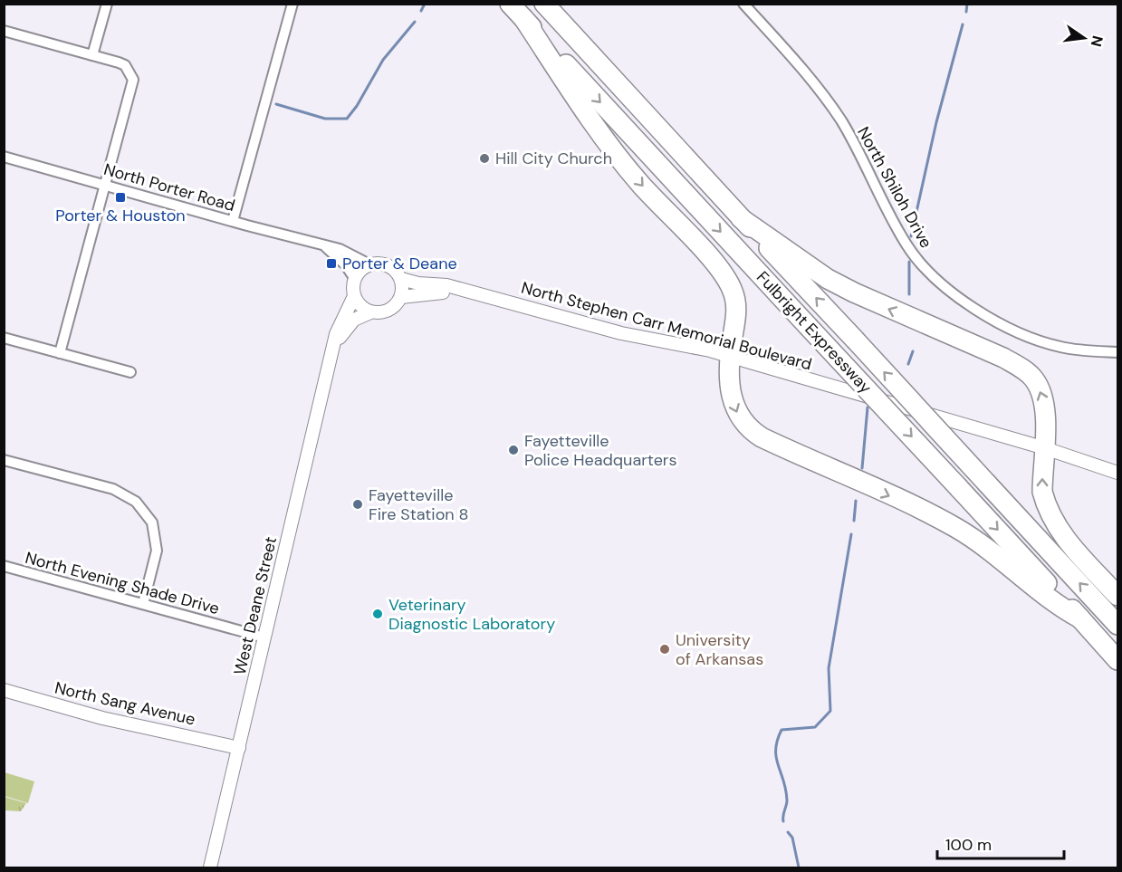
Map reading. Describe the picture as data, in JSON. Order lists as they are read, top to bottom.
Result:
{
  "streets": {
    "highway": ["Fulbright Expressway"],
    "street": [
      "North Porter Road",
      "North Shiloh Drive",
      "North Stephen Carr Memorial Boulevard",
      "North Evening Shade Drive",
      "West Deane Street",
      "North Sang Avenue"
    ]
  },
  "crossings": [
    ["North Porter Road", "North Stephen Carr Memorial Boulevard"],
    ["North Porter Road", "West Deane Street"],
    ["North Stephen Carr Memorial Boulevard", "West Deane Street"],
    ["North Evening Shade Drive", "West Deane Street"],
    ["West Deane Street", "North Sang Avenue"]
  ],
  "places": {
    "other": [
      "Hill City Church",
      "Fayetteville Police Headquarters",
      "Fayetteville Fire Station 8",
      "Veterinary Diagnostic Laboratory",
      "University of Arkansas"
    ],
    "transit": ["Porter & Houston", "Porter & Deane"]
  },
  "scale_bar": "100 m",
  "north": "right"
}
